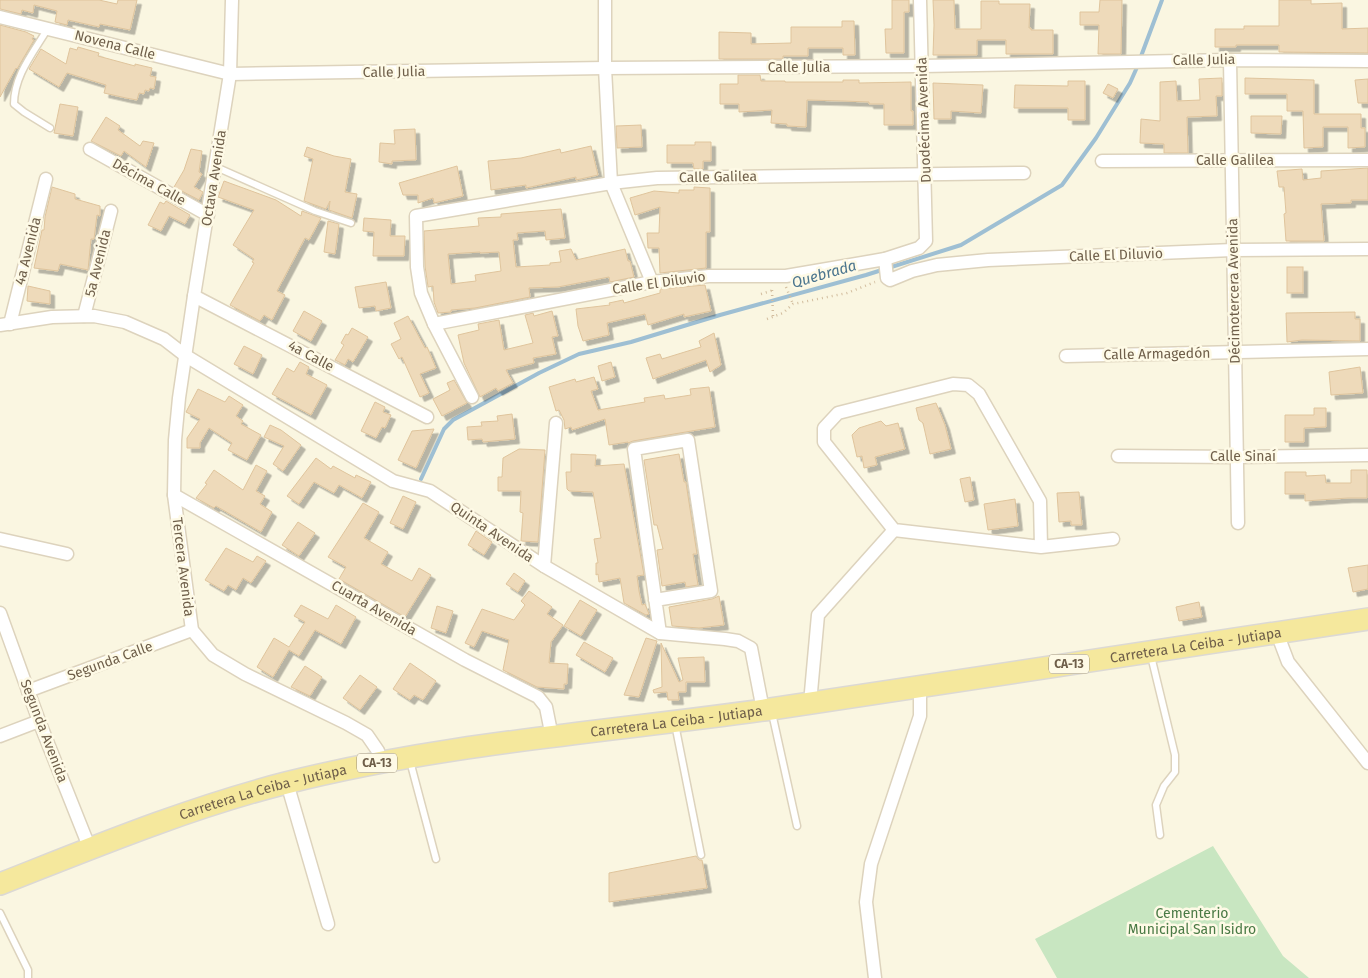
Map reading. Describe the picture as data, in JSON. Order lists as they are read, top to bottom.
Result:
{
  "streets": {
    "main road": ["Carretera La Ceiba - Jutiapa", "CA-13"],
    "street": [
      "Novena Calle",
      "Calle Julia",
      "Duodécima Avenida",
      "Calle Galilea",
      "Octava Avenida",
      "Décima Calle",
      "4a Avenida",
      "Calle El Diluvio",
      "5a Avenida",
      "Décimotercera Avenida",
      "Calle Armagedón",
      "4a Calle",
      "Calle Sinaí",
      "Quinta Avenida",
      "Tercera Avenida",
      "Cuarta Avenida",
      "Segunda Calle",
      "Segunda Avenida"
    ]
  },
  "crossings": [
    ["Novena Calle", "Calle Julia"],
    ["Novena Calle", "Octava Avenida"],
    ["Calle Julia", "Duodécima Avenida"],
    ["Calle Julia", "Octava Avenida"],
    ["Calle Julia", "Décimotercera Avenida"],
    ["Duodécima Avenida", "Calle Galilea"],
    ["Duodécima Avenida", "Calle El Diluvio"],
    ["Calle Galilea", "Calle El Diluvio"],
    ["Calle Galilea", "Décimotercera Avenida"],
    ["Octava Avenida", "Décima Calle"],
    ["Octava Avenida", "4a Calle"],
    ["Octava Avenida", "Quinta Avenida"],
    ["Octava Avenida", "Tercera Avenida"],
    ["Calle El Diluvio", "Décimotercera Avenida"],
    ["Décimotercera Avenida", "Calle Armagedón"],
    ["Décimotercera Avenida", "Calle Sinaí"],
    ["Quinta Avenida", "Tercera Avenida"],
    ["Quinta Avenida", "Carretera La Ceiba - Jutiapa"],
    ["Tercera Avenida", "Cuarta Avenida"],
    ["Tercera Avenida", "Carretera La Ceiba - Jutiapa"],
    ["Tercera Avenida", "Segunda Calle"],
    ["Cuarta Avenida", "Carretera La Ceiba - Jutiapa"],
    ["Carretera La Ceiba - Jutiapa", "Segunda Avenida"],
    ["Segunda Calle", "Segunda Avenida"]
  ],
  "water": ["Quebrada"],
  "parks": ["Cementerio Municipal San Isidro"]
}
